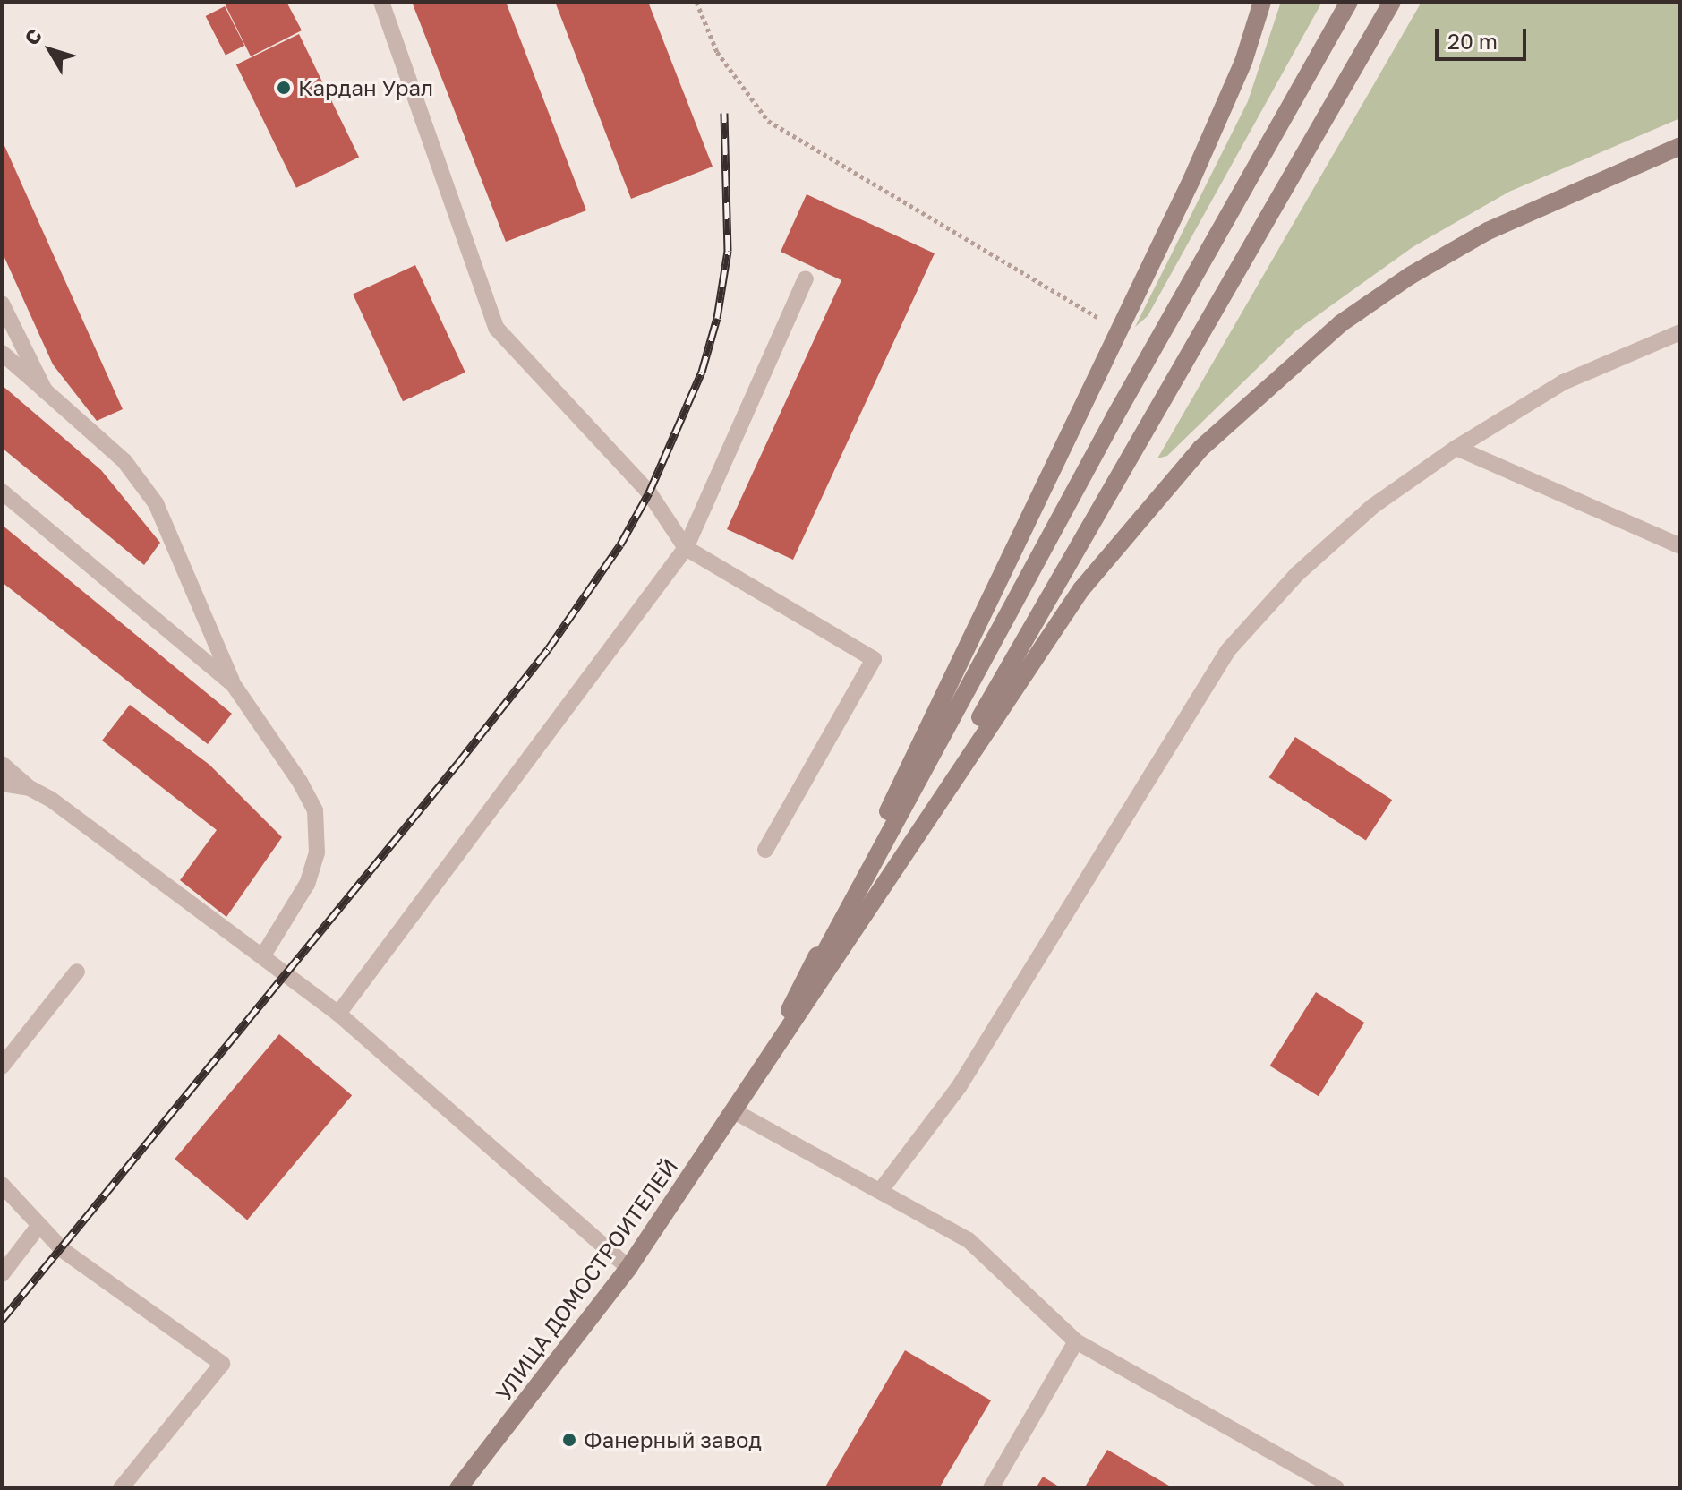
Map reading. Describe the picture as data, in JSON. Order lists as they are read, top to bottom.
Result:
{
  "streets": {
    "main road": ["УЛИЦА ДОМОСТРОИТЕЛЕЙ"]
  },
  "places": ["Кардан Урал", "Фанерный завод"],
  "scale_bar": "20 m",
  "north": "top left"
}
